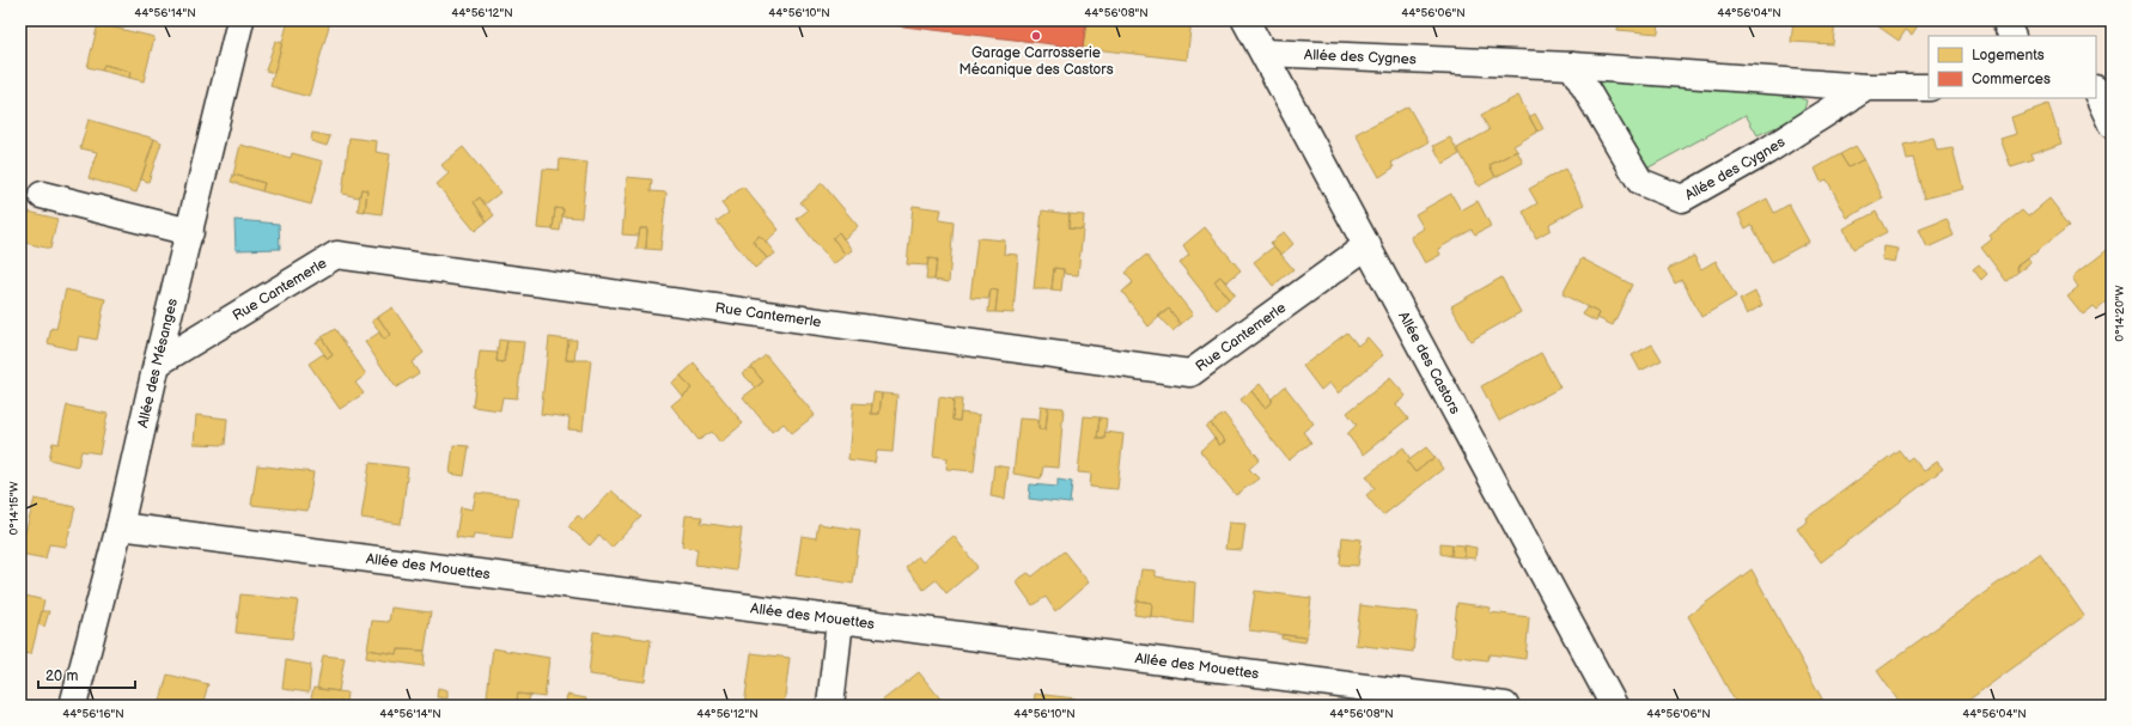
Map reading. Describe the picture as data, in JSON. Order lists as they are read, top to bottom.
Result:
{
  "streets": {
    "street": [
      "Allée des Cygnes",
      "Rue Cantemerle",
      "Allée des Castors",
      "Allée des Mésanges",
      "Allée des Mouettes"
    ]
  },
  "crossings": [
    ["Allée des Cygnes", "Allée des Castors"],
    ["Rue Cantemerle", "Allée des Castors"],
    ["Rue Cantemerle", "Allée des Mésanges"],
    ["Allée des Mésanges", "Allée des Mouettes"]
  ],
  "places": ["Garage Carrosserie Mécanique des Castors"],
  "legend": ["Logements", "Commerces"],
  "scale_bar": "20 m",
  "coordinates": [
    "44°56'14\"N",
    "44°56'12\"N",
    "44°56'10\"N",
    "44°56'08\"N",
    "44°56'06\"N",
    "44°56'04\"N",
    "0°14'20\"W",
    "0°14'15\"W",
    "44°56'16\"N"
  ]
}
